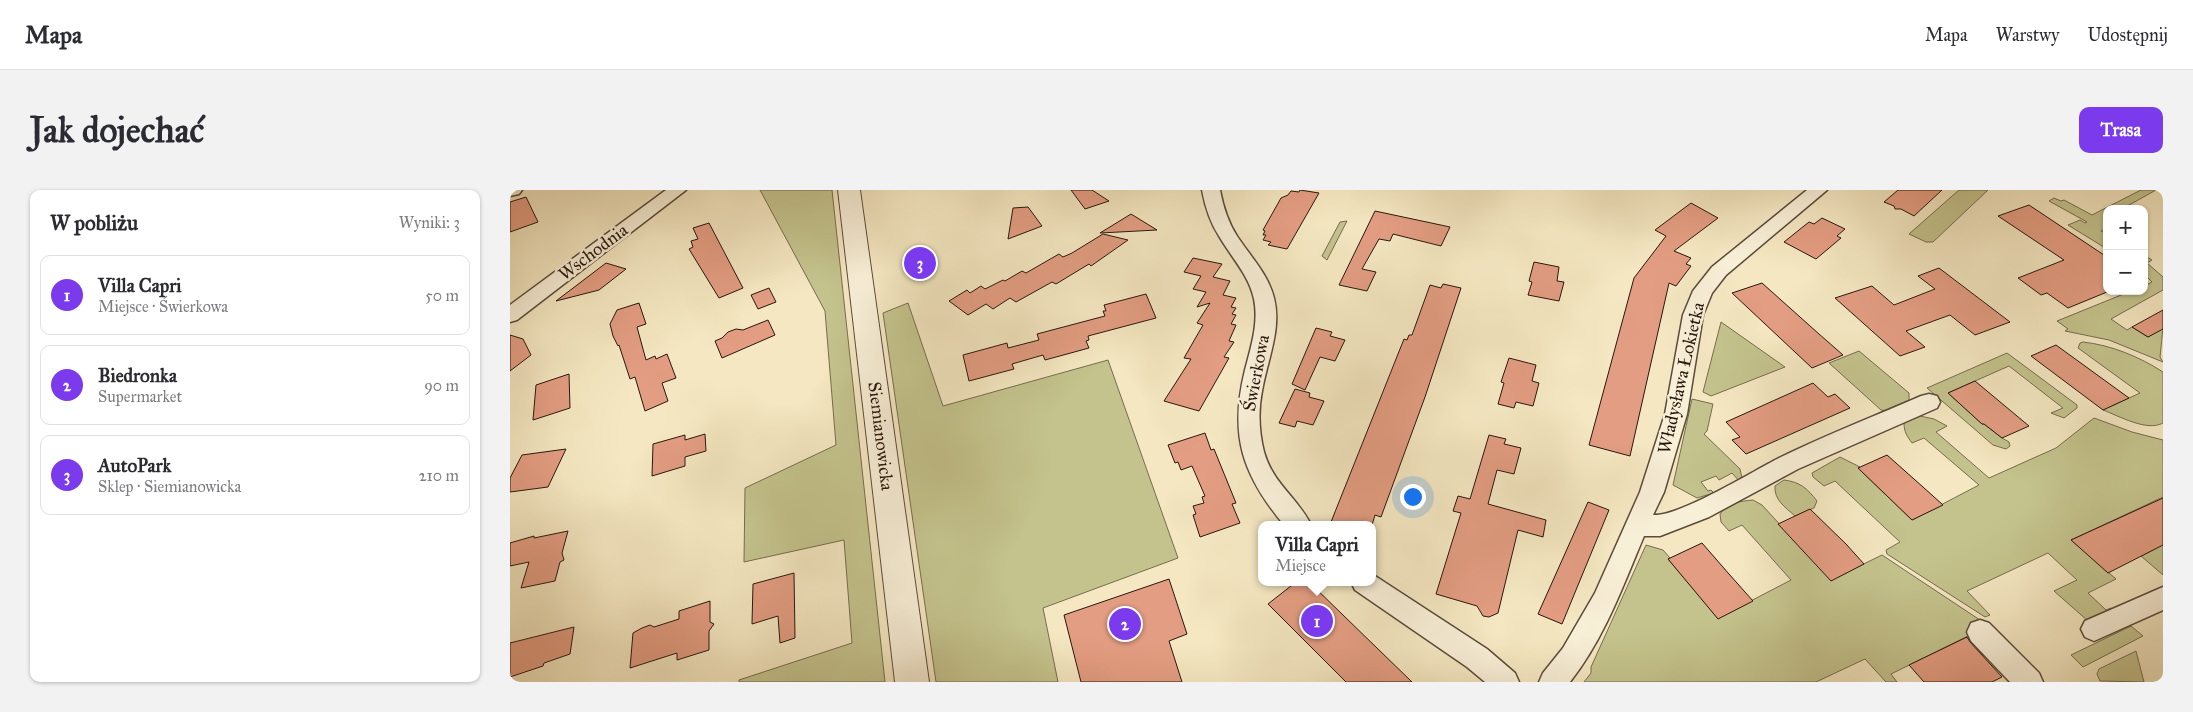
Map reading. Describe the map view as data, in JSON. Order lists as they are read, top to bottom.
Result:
{
  "streets": {
    "street": [
      "Wschodnia",
      "Świerkowa",
      "Władysława Łokietka",
      "Siemianowicka"
    ]
  },
  "page": {
    "header": "Mapa",
    "nav": ["Mapa", "Warstwy", "Udostępnij"],
    "buttons": "Trasa",
    "title": "Jak dojechać",
    "heading": ["W pobliżu", "Wyniki: 3"],
    "map_buttons": ["+", "−"],
    "pins": ["3", "1", "2"],
    "list": [
      {
        "mark": "1",
        "name": "Villa Capri",
        "note": "Miejsce · Świerkowa",
        "value": "50 m"
      },
      {
        "mark": "2",
        "name": "Biedronka",
        "note": "Supermarket",
        "value": "90 m"
      },
      {
        "mark": "3",
        "name": "AutoPark",
        "note": "Sklep · Siemianowicka",
        "value": "210 m"
      }
    ],
    "popup": ["Villa Capri", "Miejsce"]
  }
}
